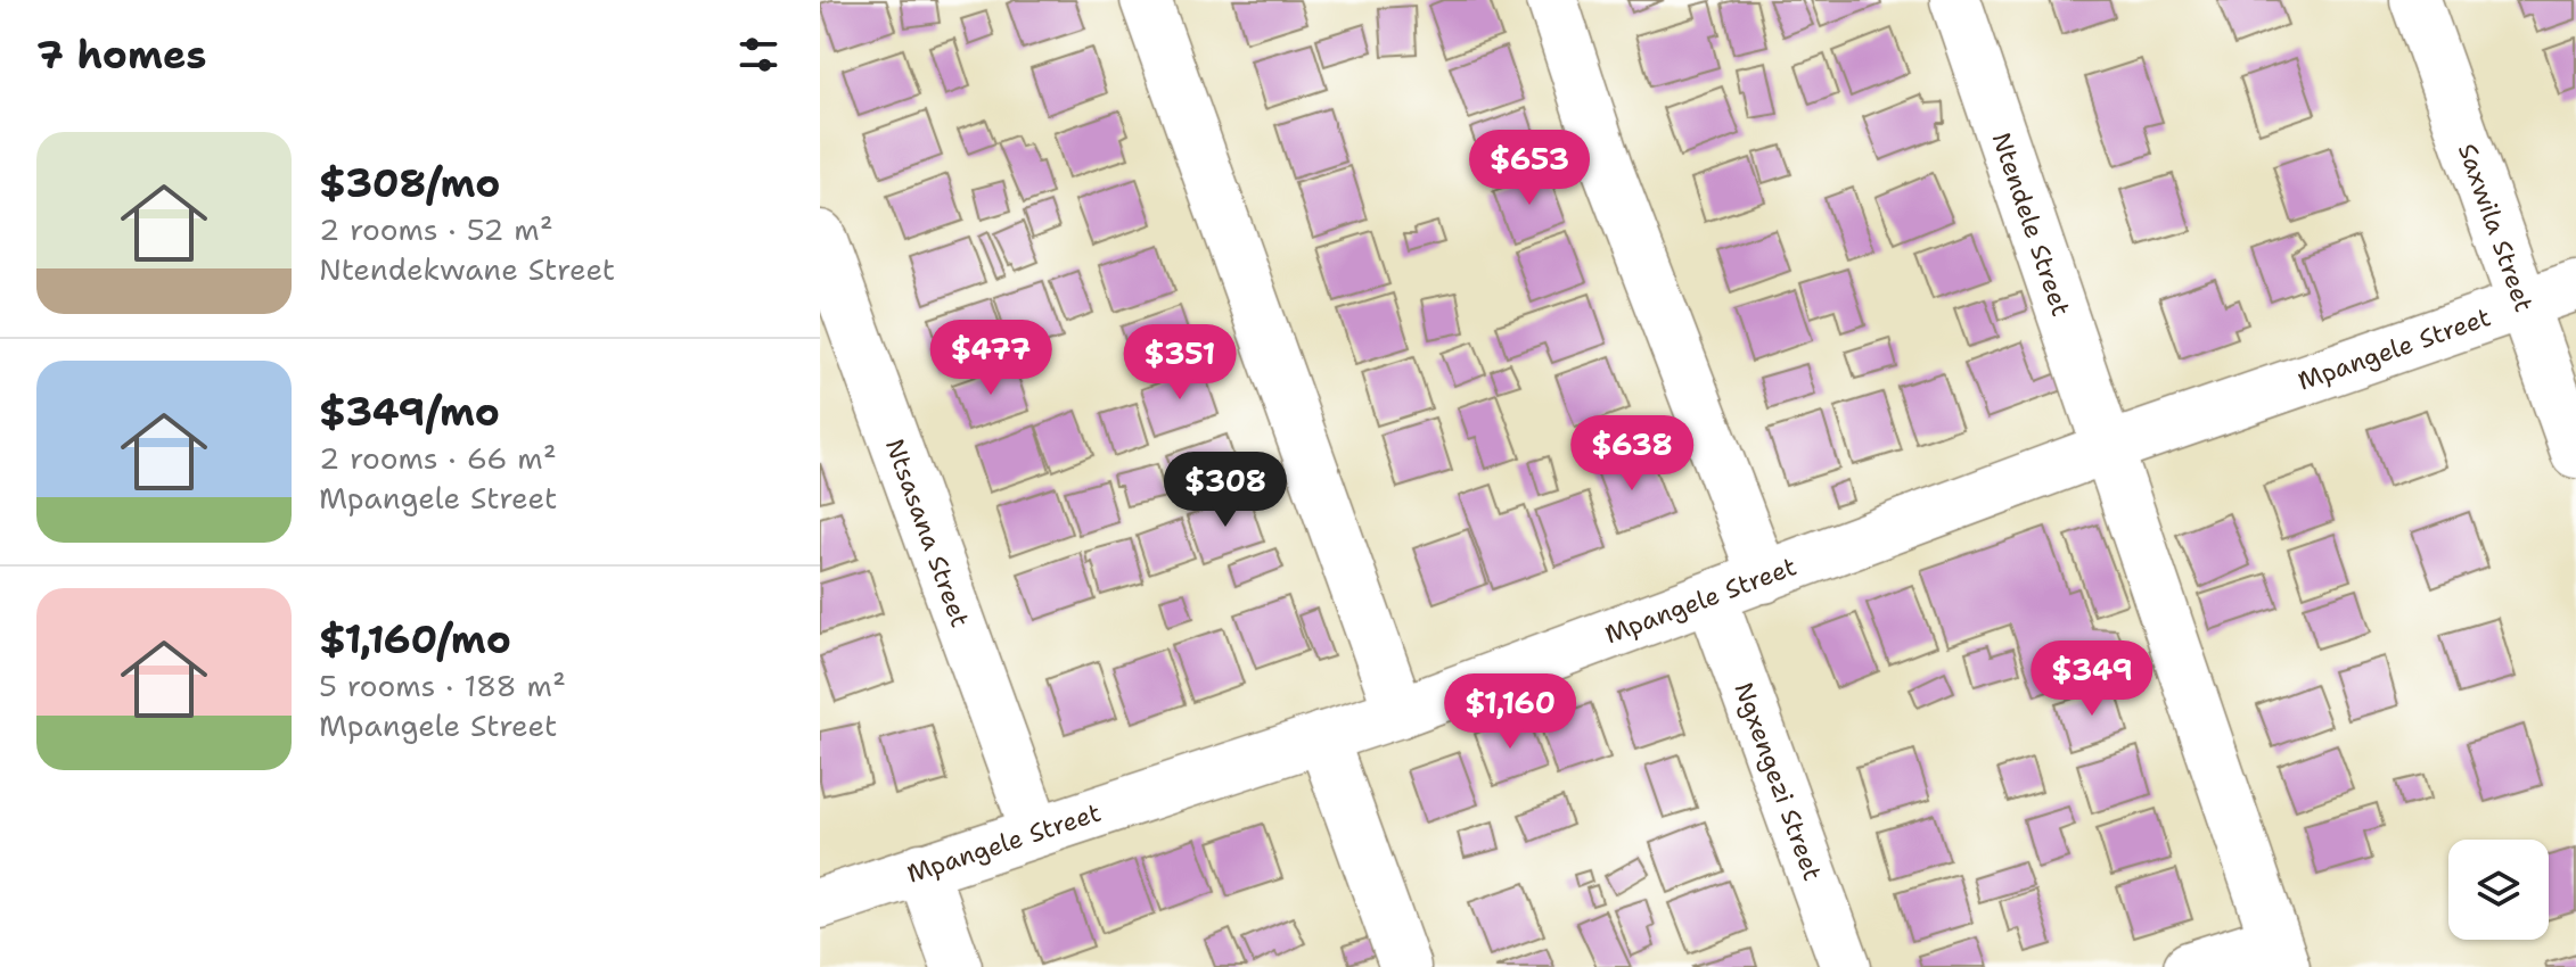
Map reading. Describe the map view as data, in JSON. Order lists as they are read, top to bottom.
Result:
{
  "streets": {
    "street": [
      "Ntendele Street",
      "Saxwila Street",
      "Mpangele Street",
      "Ntsasana Street",
      "Ngxengezi Street"
    ]
  },
  "crossings": [
    ["Ntendele Street", "Mpangele Street"],
    ["Saxwila Street", "Mpangele Street"],
    ["Mpangele Street", "Ntsasana Street"],
    ["Mpangele Street", "Ngxengezi Street"]
  ],
  "page": {
    "heading": "7 homes",
    "list": [
      {
        "name": "$308/mo",
        "note": "2 rooms · 52 m² · Ntendekwane Street"
      },
      {
        "name": "$349/mo",
        "note": "2 rooms · 66 m² · Mpangele Street"
      },
      {
        "name": "$1,160/mo",
        "note": "5 rooms · 188 m² · Mpangele Street"
      }
    ],
    "price": [
      "$653",
      "$477",
      "$351",
      "$638",
      "$308",
      "$349",
      "$1,160"
    ]
  }
}
